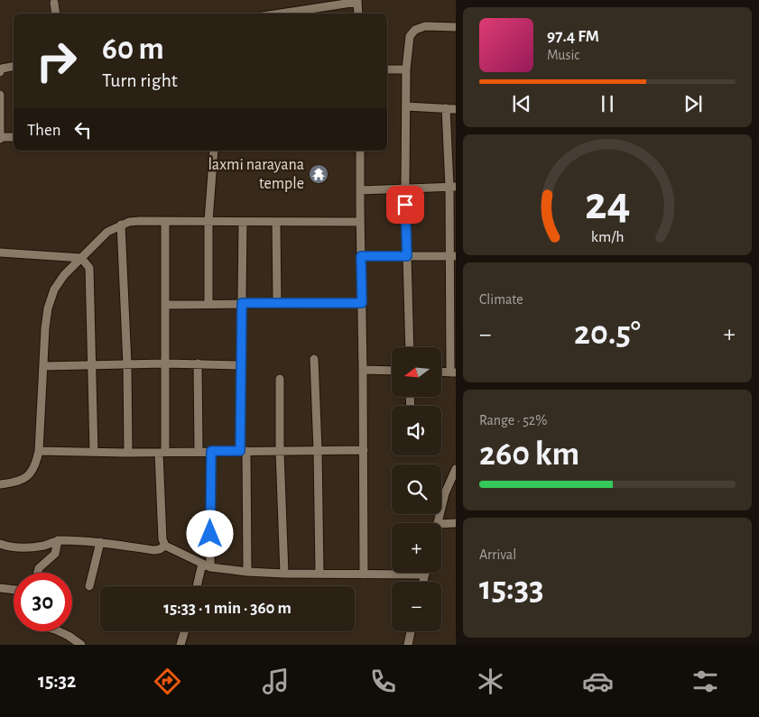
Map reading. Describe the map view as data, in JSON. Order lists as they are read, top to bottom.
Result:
{
  "places": {
    "temple": ["laxmi narayana temple"]
  },
  "north": "left",
  "page": {
    "turn": ["60 m", "Turn right"],
    "song": ["97.4 FM", "Music"],
    "then": "Then",
    "tile": [
      "Climate",
      ["Range · 52%", "260 km"],
      ["Arrival", "15:33"]
    ],
    "heat": ["−", "20.5°", "+"],
    "map_buttons": ["+", "−"],
    "limit": "30",
    "trip": "15:33 · 1 min · 360 m",
    "tabs": "15:32",
    "gauge": ["24", "km/h"]
  }
}
